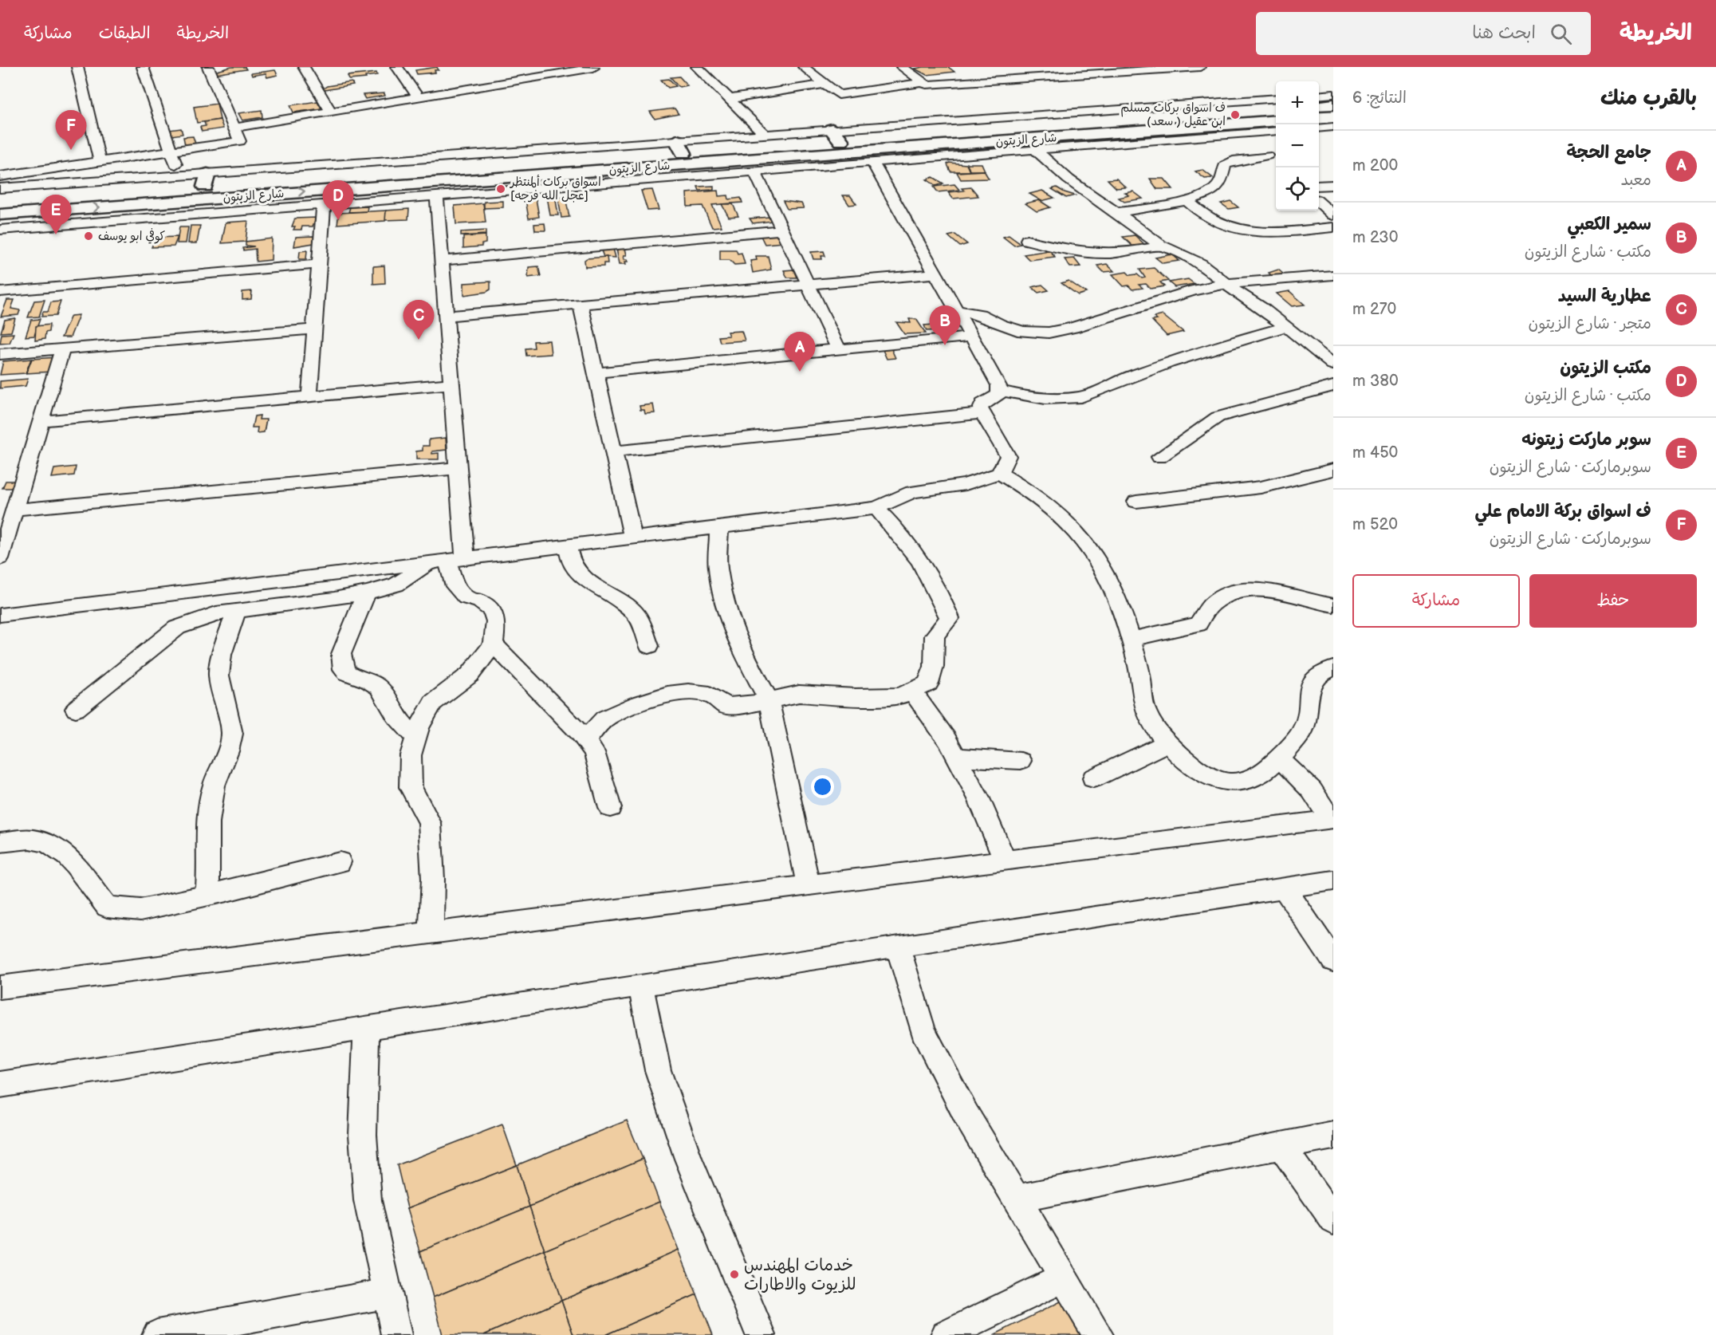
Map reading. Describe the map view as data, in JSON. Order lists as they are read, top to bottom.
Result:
{
  "streets": {
    "main road": ["شارع الزيتون"]
  },
  "places": [
    "ف اسواق بركات مسلم ابن عقيل ( سعد)",
    "اسواق بركات ألمنتظر [عجل الله فرجه]",
    "كوفي ابو يوسف",
    "خدمات المهندس للزيوت والاطارات"
  ],
  "page": {
    "header": "الخريطة",
    "search": "ابحث هنا",
    "nav": ["الخريطة", "الطبقات", "مشاركة"],
    "heading": ["بالقرب منك", "النتائج: 6"],
    "map_buttons": ["+", "−"],
    "pins": [
      "F",
      "D",
      "E",
      "C",
      "B",
      "A"
    ],
    "list": [
      {
        "mark": "A",
        "name": "جامع الحجة",
        "note": "معبد",
        "value": "200 m"
      },
      {
        "mark": "B",
        "name": "سمير الكعبي",
        "note": "مكتب · شارع الزيتون",
        "value": "230 m"
      },
      {
        "mark": "C",
        "name": "عطارية السيد",
        "note": "متجر · شارع الزيتون",
        "value": "270 m"
      },
      {
        "mark": "D",
        "name": "مكتب الزيتون",
        "note": "مكتب · شارع الزيتون",
        "value": "380 m"
      },
      {
        "mark": "E",
        "name": "سوبر ماركت زيتونه",
        "note": "سوبرماركت · شارع الزيتون",
        "value": "450 m"
      },
      {
        "mark": "F",
        "name": "ف اسواق بركة الامام علي",
        "note": "سوبرماركت · شارع الزيتون",
        "value": "520 m"
      }
    ],
    "buttons": ["حفظ", "مشاركة"]
  }
}
